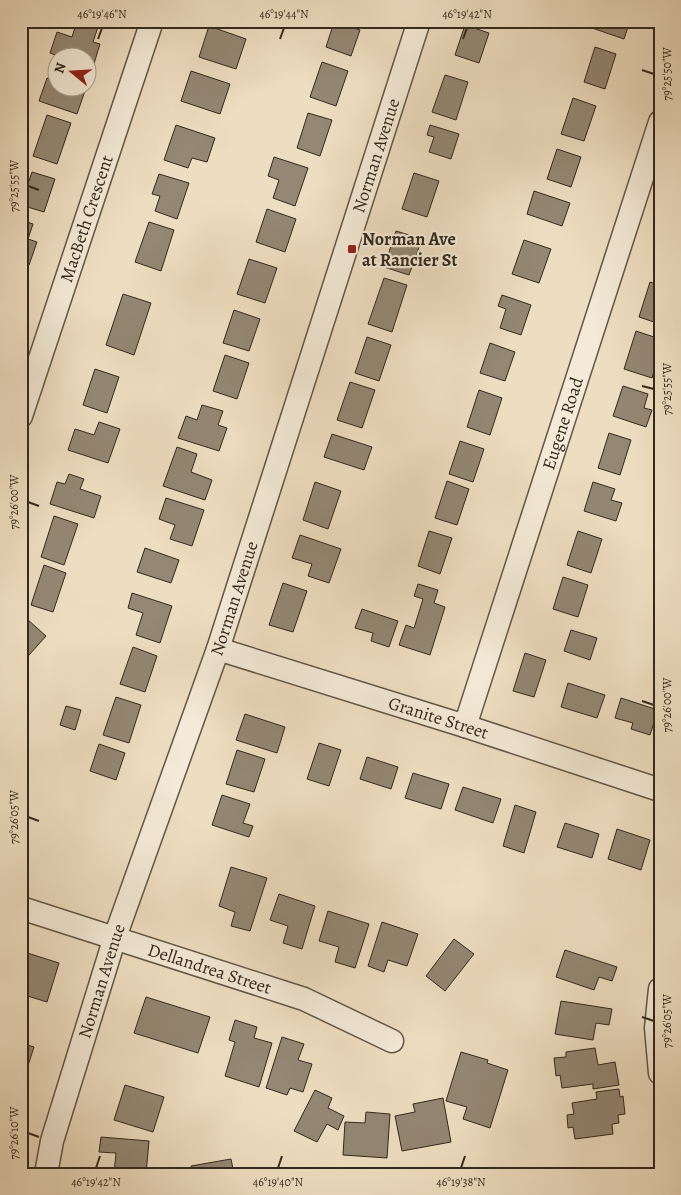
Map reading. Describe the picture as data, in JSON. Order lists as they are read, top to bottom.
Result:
{
  "streets": {
    "street": [
      "Norman Avenue",
      "MacBeth Crescent",
      "Eugene Road",
      "Granite Street",
      "Dellandrea Street"
    ]
  },
  "crossings": [
    ["Norman Avenue", "Granite Street"],
    ["Norman Avenue", "Dellandrea Street"],
    ["Eugene Road", "Granite Street"]
  ],
  "places": {
    "transit": ["Norman Ave at Rancier St"]
  },
  "north": "left",
  "coordinates": [
    "46°19'46\"N",
    "46°19'44\"N",
    "46°19'42\"N",
    "79°25'50\"W",
    "79°25'55\"W",
    "79°26'00\"W",
    "79°26'05\"W",
    "79°26'10\"W",
    "46°19'40\"N",
    "46°19'38\"N"
  ]
}
